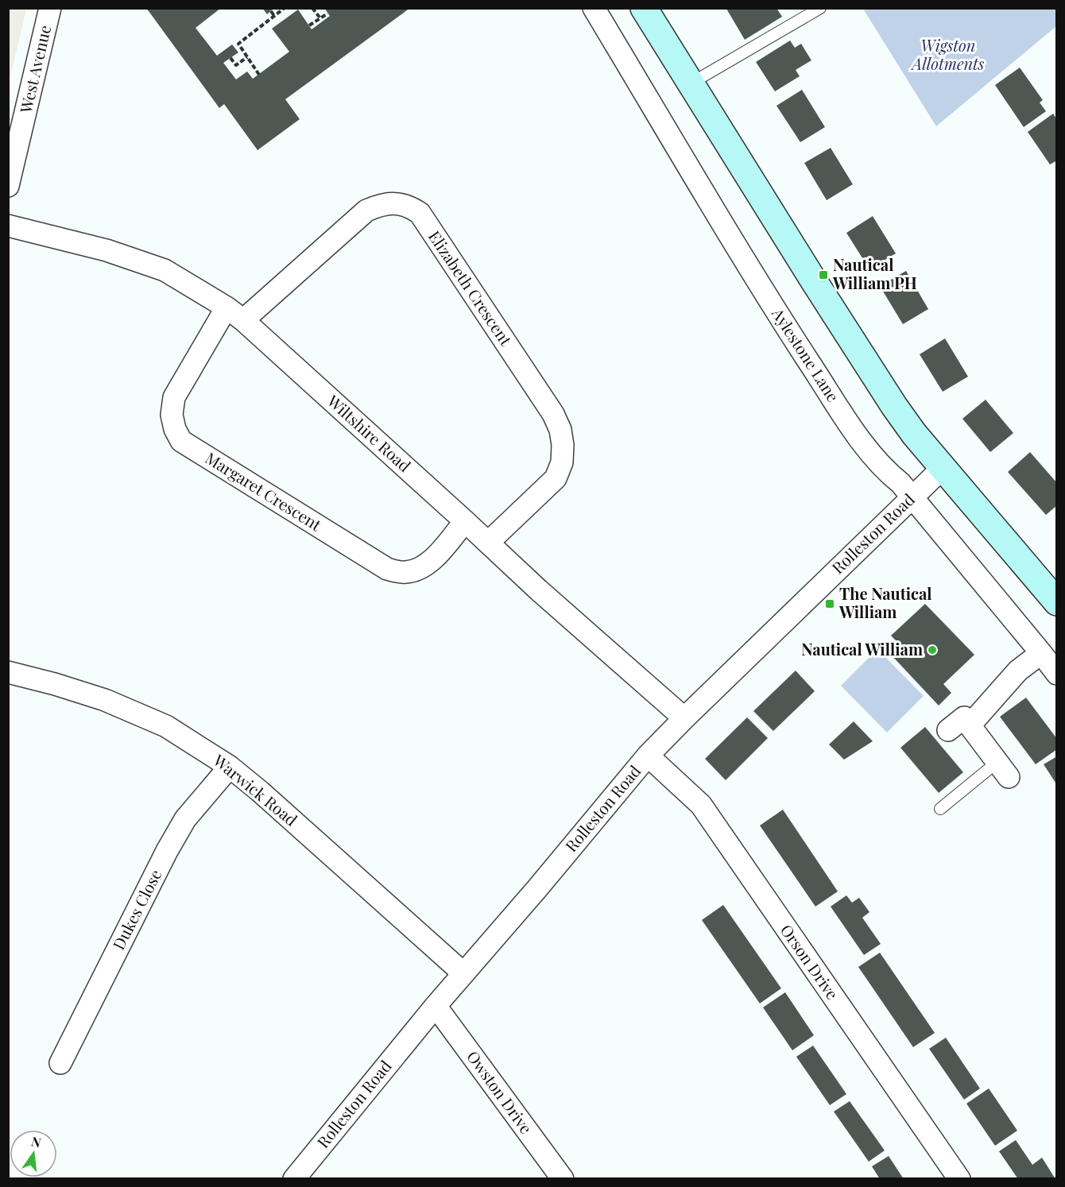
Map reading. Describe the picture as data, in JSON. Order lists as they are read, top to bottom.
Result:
{
  "streets": {
    "street": [
      "West Avenue",
      "Elizabeth Crescent",
      "Aylestone Lane",
      "Wiltshire Road",
      "Margaret Crescent",
      "Rolleston Road",
      "Warwick Road",
      "Dukes Close",
      "Orson Drive",
      "Owston Drive"
    ]
  },
  "crossings": [
    ["Elizabeth Crescent", "Wiltshire Road"],
    ["Elizabeth Crescent", "Margaret Crescent"],
    ["Aylestone Lane", "Rolleston Road"],
    ["Wiltshire Road", "Margaret Crescent"],
    ["Wiltshire Road", "Rolleston Road"],
    ["Rolleston Road", "Warwick Road"],
    ["Rolleston Road", "Orson Drive"],
    ["Rolleston Road", "Owston Drive"],
    ["Warwick Road", "Dukes Close"]
  ],
  "parks": ["Wigston Allotments"],
  "places": {
    "transit": ["Nautical William PH", "The Nautical William"],
    "other": ["Nautical William"]
  },
  "north": "top"
}
